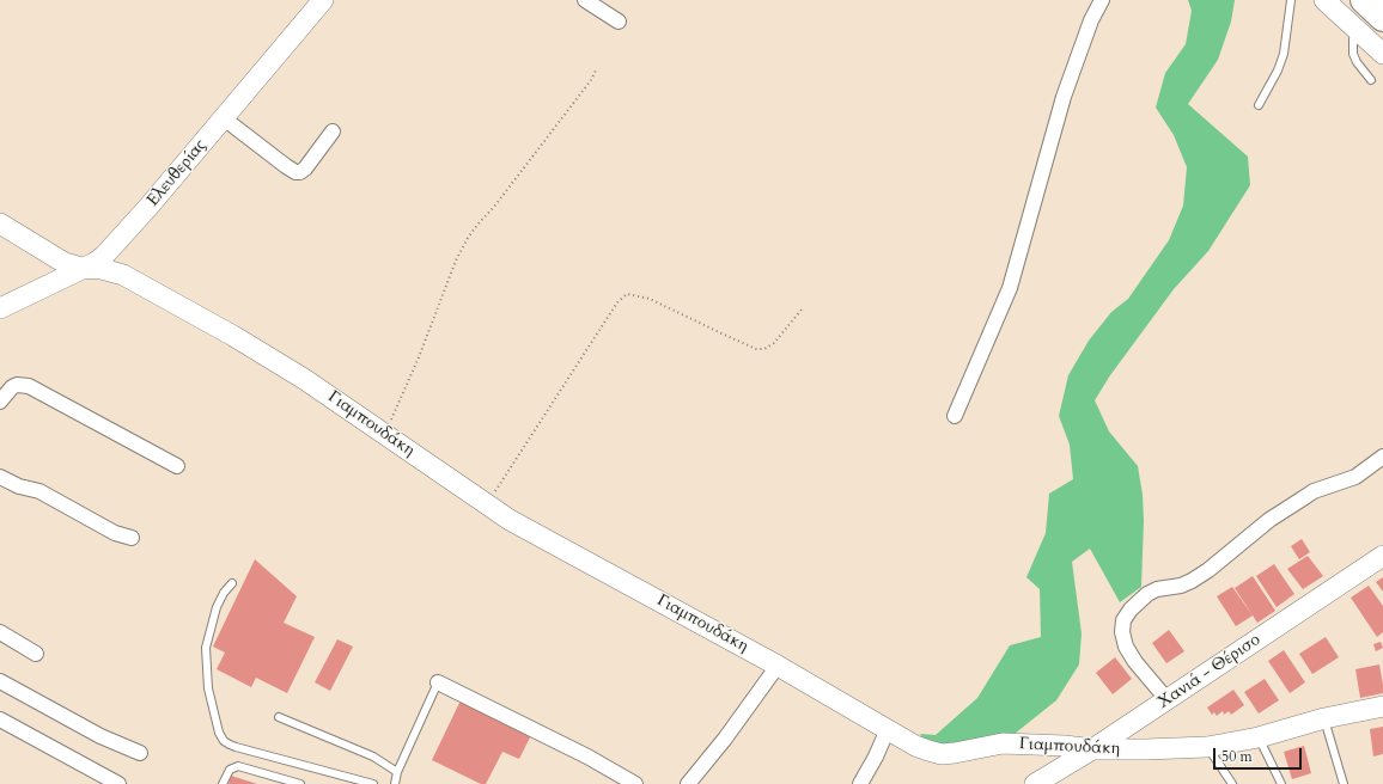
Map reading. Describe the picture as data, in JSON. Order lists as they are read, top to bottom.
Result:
{
  "streets": {
    "main road": ["Ελευθερίας", "Γιαμπουδάκη", "Χανιά - Θέρισο"]
  },
  "crossings": [
    ["Ελευθερίας", "Γιαμπουδάκη"],
    ["Γιαμπουδάκη", "Χανιά - Θέρισο"]
  ],
  "scale_bar": "50 m"
}
